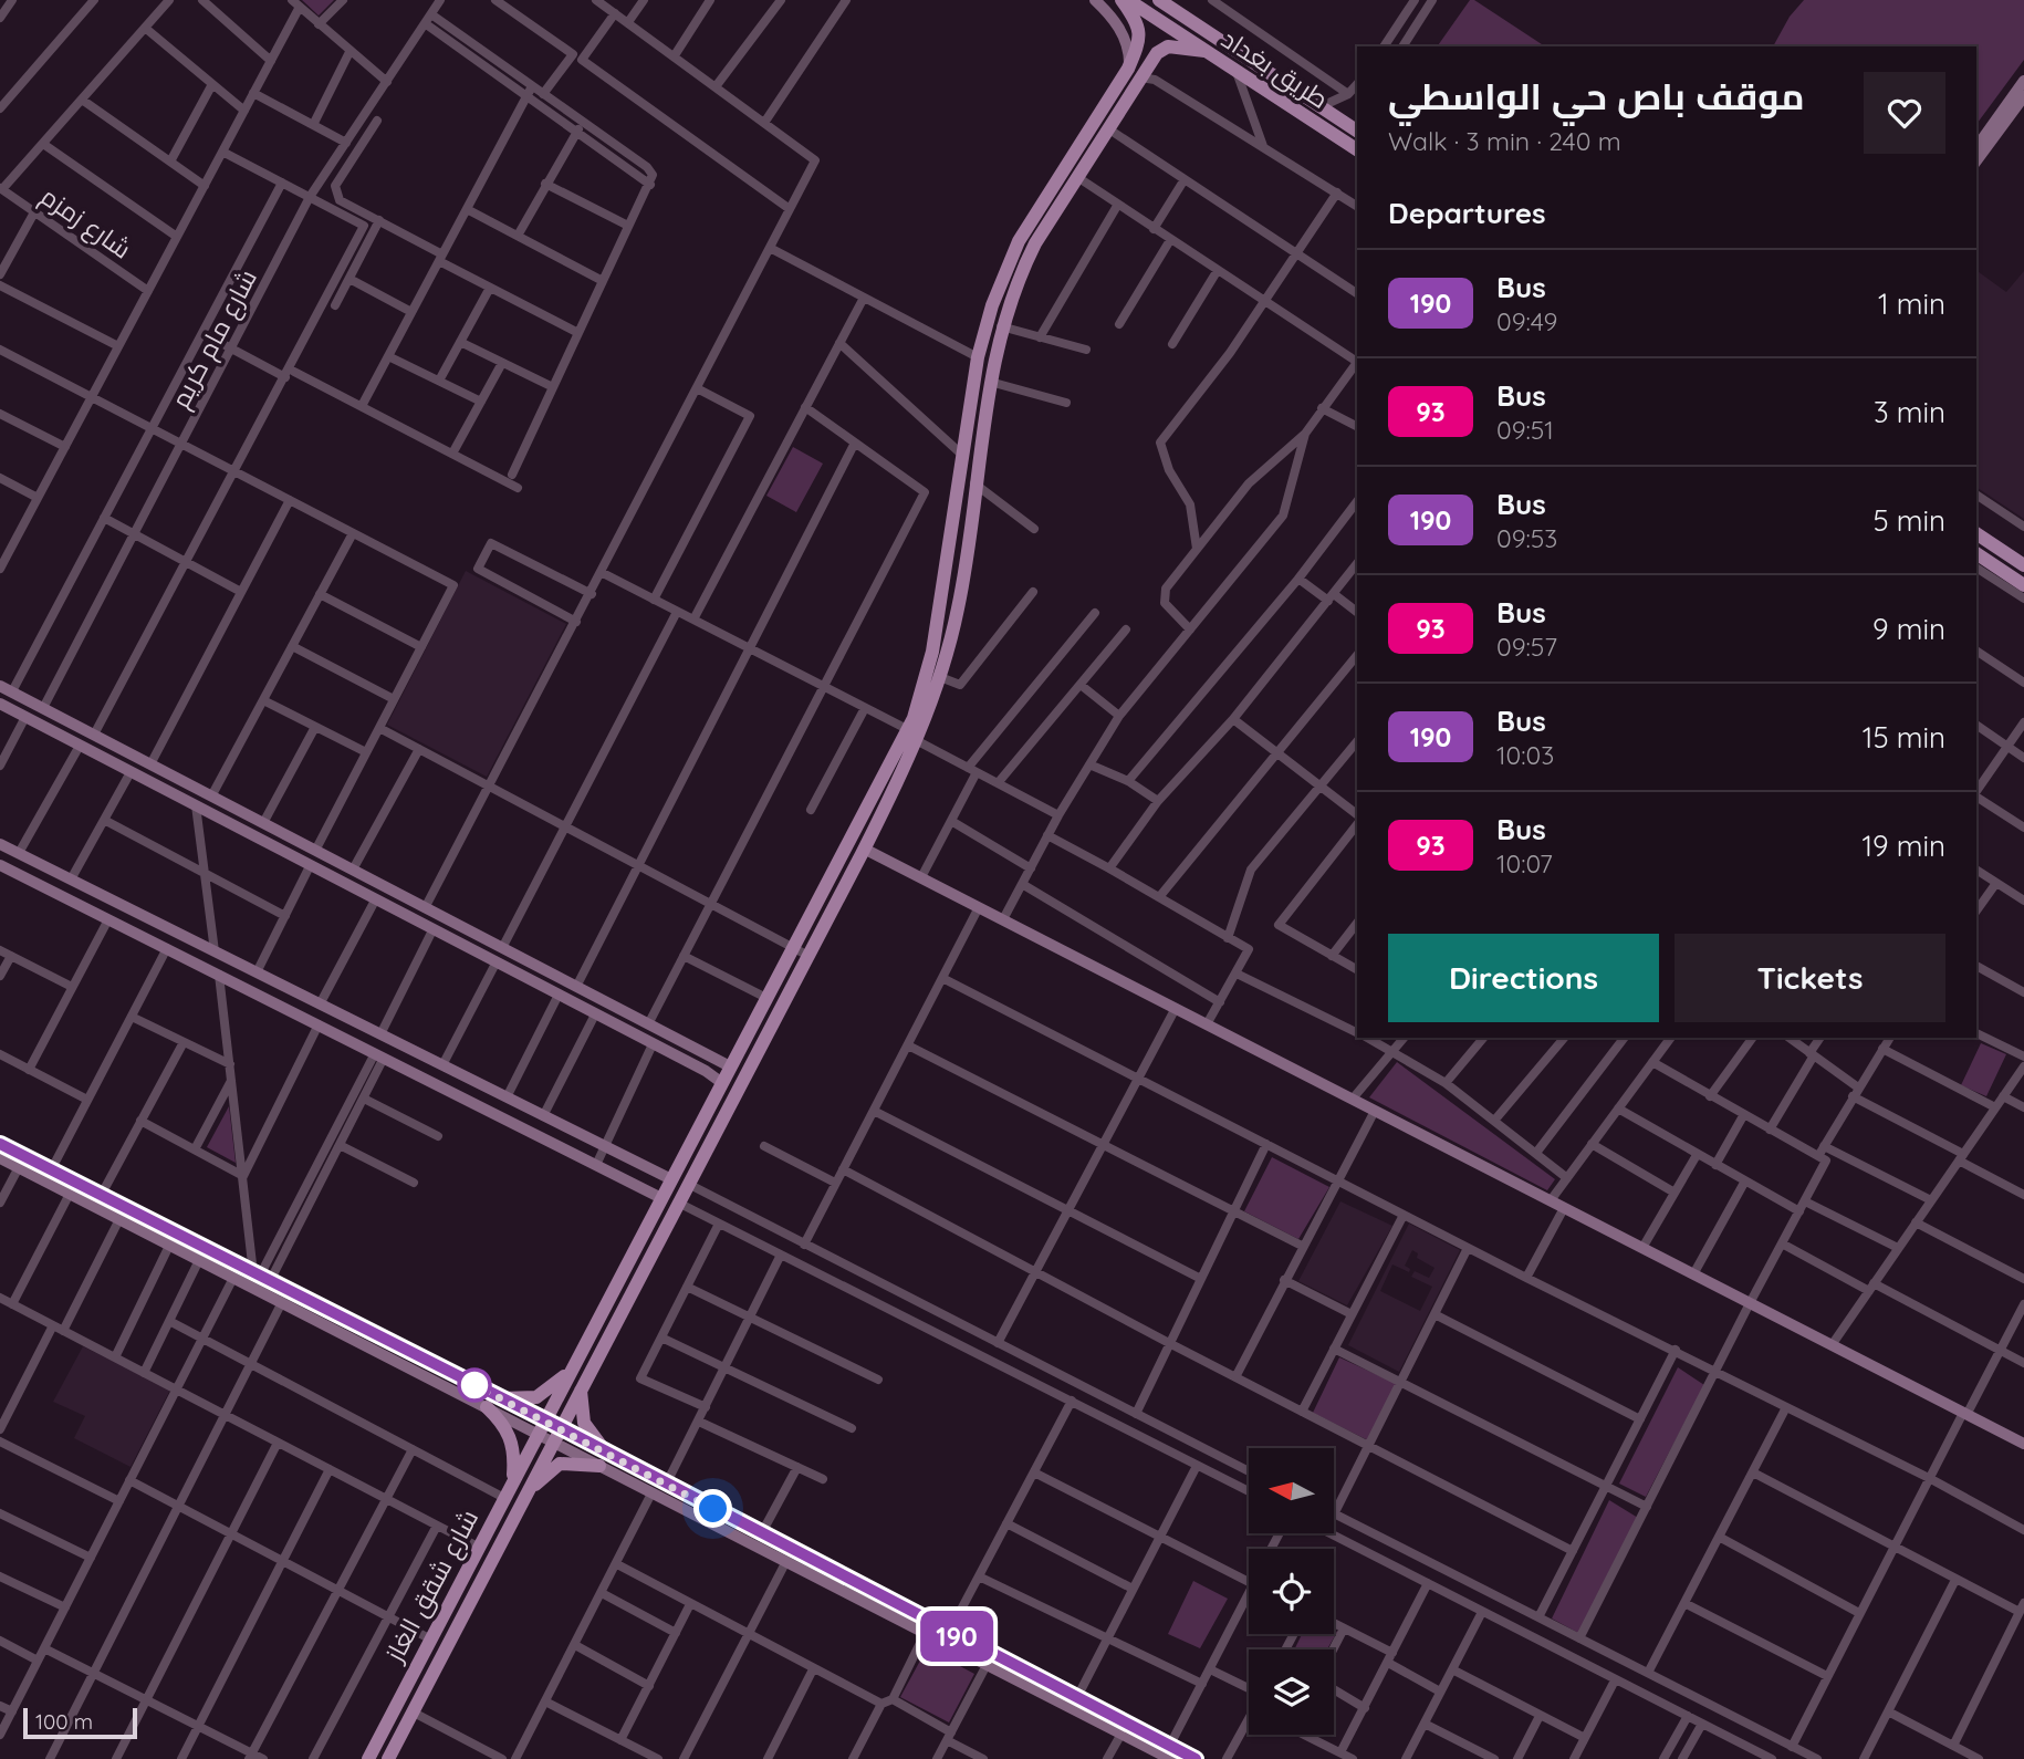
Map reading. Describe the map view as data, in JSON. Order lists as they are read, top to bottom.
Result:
{
  "streets": {
    "main road": ["طريق بغداد", "شارع شقق الغاز"],
    "street": ["شارع زمزم", "شارع مام كريم"]
  },
  "lines": ["bus line 190"],
  "scale_bar": "100 m",
  "north": "left",
  "page": {
    "on_map": "190",
    "heading": [
      ["موقف باص حي الواسطي", "Walk · 3 min · 240 m"],
      "Departures"
    ],
    "list": [
      {
        "mark": "190",
        "name": "Bus",
        "note": "09:49",
        "value": "1 min"
      },
      {
        "mark": "93",
        "name": "Bus",
        "note": "09:51",
        "value": "3 min"
      },
      {
        "mark": "190",
        "name": "Bus",
        "note": "09:53",
        "value": "5 min"
      },
      {
        "mark": "93",
        "name": "Bus",
        "note": "09:57",
        "value": "9 min"
      },
      {
        "mark": "190",
        "name": "Bus",
        "note": "10:03",
        "value": "15 min"
      },
      {
        "mark": "93",
        "name": "Bus",
        "note": "10:07",
        "value": "19 min"
      }
    ],
    "buttons": ["Directions", "Tickets"],
    "scale": "100 m"
  }
}
